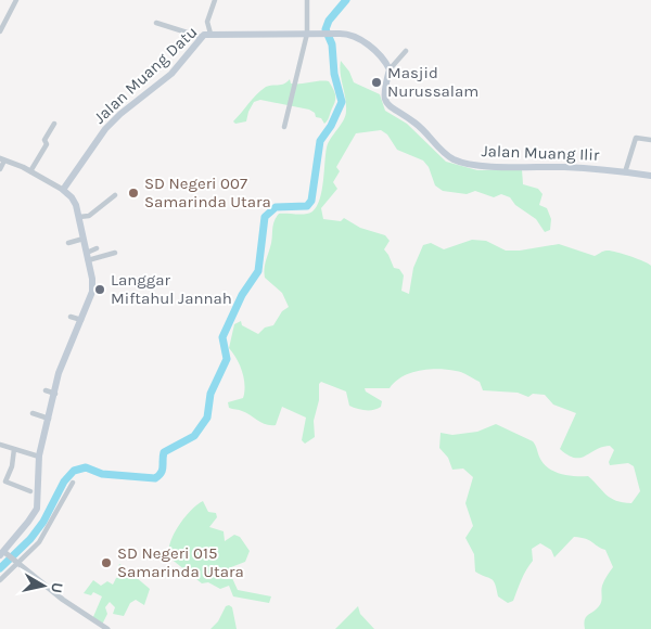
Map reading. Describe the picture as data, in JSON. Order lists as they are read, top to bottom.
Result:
{
  "streets": {
    "main road": ["Jalan Muang Datu", "Jalan Muang Ilir"]
  },
  "crossings": [
    ["Jalan Muang Datu", "Jalan Muang Ilir"]
  ],
  "places": [
    "Masjid Nurussalam",
    "SD Negeri 007 Samarinda Utara",
    "Langgar Miftahul Jannah",
    "SD Negeri 015 Samarinda Utara"
  ],
  "north": "right"
}
